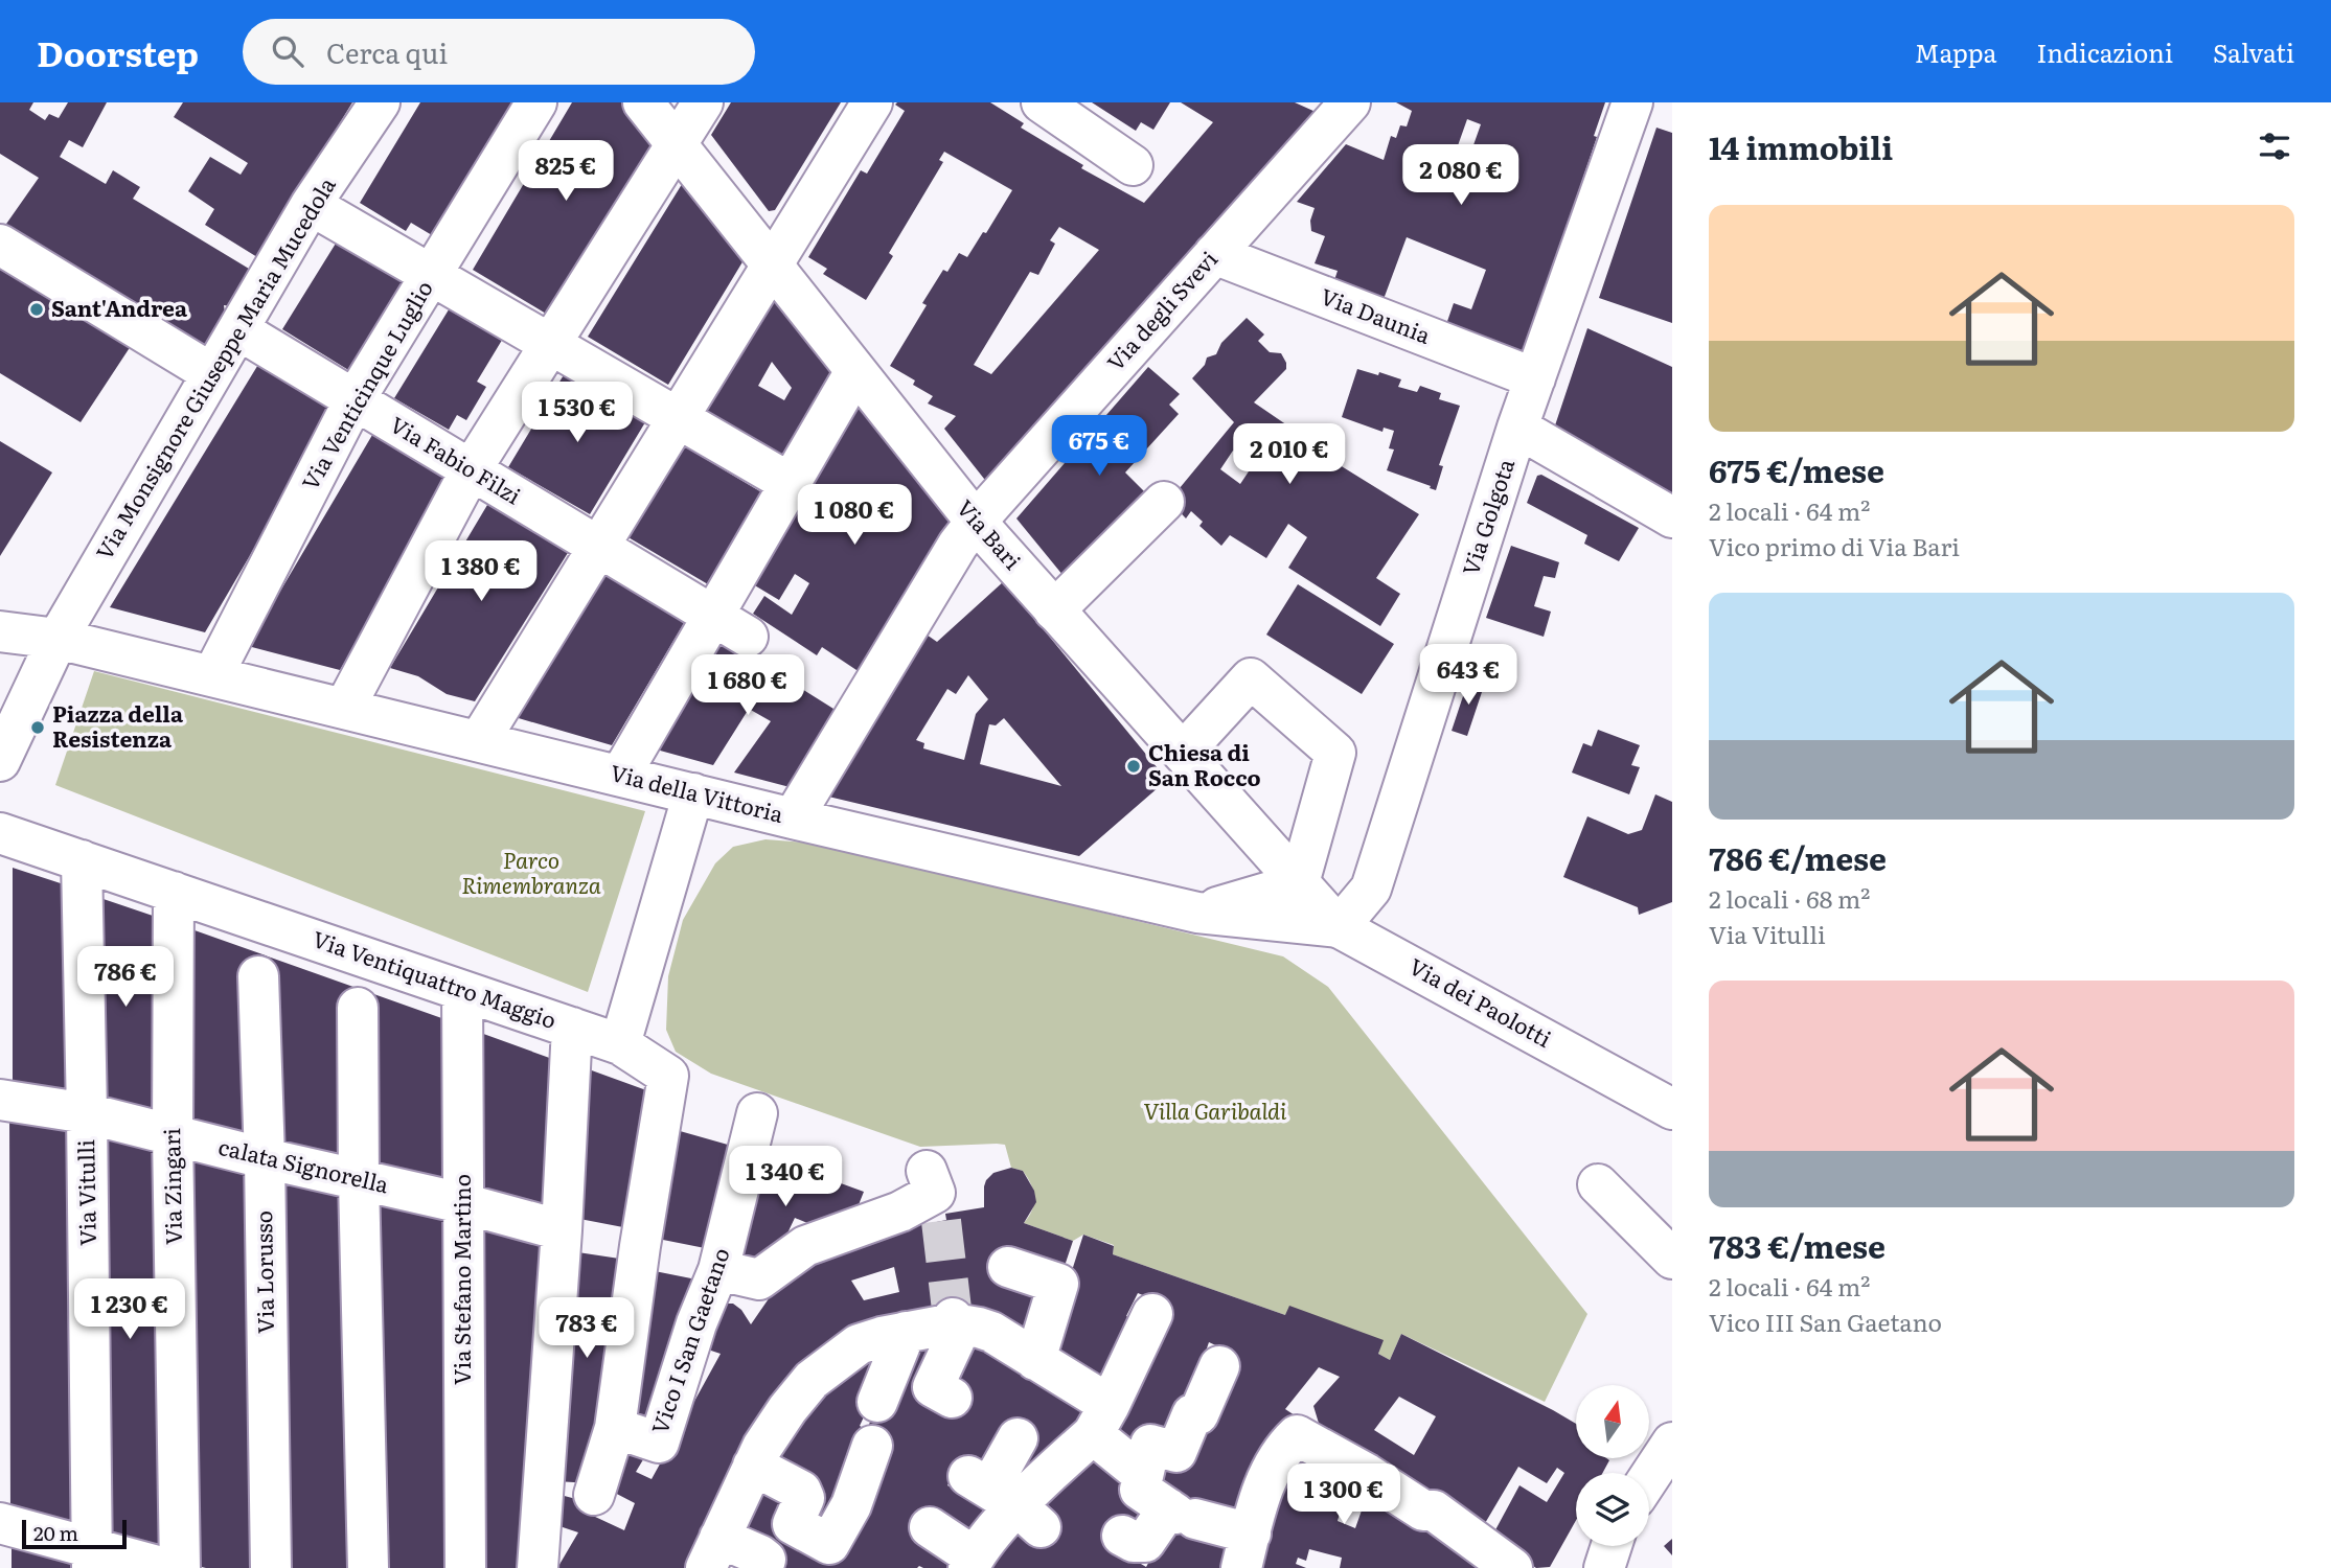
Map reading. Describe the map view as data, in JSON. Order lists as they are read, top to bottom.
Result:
{
  "streets": {
    "street": [
      "Via degli Svevi",
      "Via Daunia",
      "Via Monsignore Giuseppe Maria Mucedola",
      "Via Venticinque Luglio",
      "Via Fabio Filzi",
      "Via Golgota",
      "Via Bari",
      "Via della Vittoria",
      "Via Ventiquattro Maggio",
      "Via dei Paolotti",
      "calata Signorella",
      "Via Zingari",
      "Via Vitulli",
      "Via Lorusso",
      "Via Stefano Martino",
      "Vico I San Gaetano"
    ]
  },
  "crossings": [
    ["Via degli Svevi", "Via Daunia"],
    ["Via degli Svevi", "Via Bari"],
    ["Via degli Svevi", "Via della Vittoria"],
    ["Via Daunia", "Via Golgota"],
    ["Via Monsignore Giuseppe Maria Mucedola", "Via Fabio Filzi"],
    ["Via Monsignore Giuseppe Maria Mucedola", "Via della Vittoria"],
    ["Via Venticinque Luglio", "Via Fabio Filzi"],
    ["Via Venticinque Luglio", "Via della Vittoria"],
    ["Via Golgota", "Via della Vittoria"],
    ["Via Golgota", "Via dei Paolotti"],
    ["Via Bari", "Via dei Paolotti"],
    ["Via della Vittoria", "Via dei Paolotti"],
    ["Via Ventiquattro Maggio", "Via Zingari"],
    ["Via Ventiquattro Maggio", "Via Vitulli"],
    ["Via Ventiquattro Maggio", "Via Lorusso"],
    ["Via Ventiquattro Maggio", "Via Stefano Martino"],
    ["Via Ventiquattro Maggio", "Vico I San Gaetano"],
    ["calata Signorella", "Via Zingari"],
    ["calata Signorella", "Via Vitulli"],
    ["calata Signorella", "Via Lorusso"],
    ["calata Signorella", "Via Stefano Martino"]
  ],
  "parks": ["Parco Rimembranza", "Villa Garibaldi"],
  "places": ["Sant'Andrea", "Piazza della Resistenza", "Chiesa di San Rocco"],
  "scale_bar": "20 m",
  "north": "top",
  "page": {
    "header": "Doorstep",
    "search": "Cerca qui",
    "nav": ["Mappa", "Indicazioni", "Salvati"],
    "heading": "14 immobili",
    "price": [
      "825 €",
      "2 080 €",
      "1 530 €",
      "675 €",
      "2 010 €",
      "1 080 €",
      "1 380 €",
      "643 €",
      "1 680 €",
      "786 €",
      "1 340 €",
      "1 230 €",
      "783 €",
      "1 300 €"
    ],
    "list": [
      {
        "name": "675 €/mese",
        "note": "2 locali · 64 m² · Vico primo di Via Bari"
      },
      {
        "name": "786 €/mese",
        "note": "2 locali · 68 m² · Via Vitulli"
      },
      {
        "name": "783 €/mese",
        "note": "2 locali · 64 m² · Vico III San Gaetano"
      }
    ],
    "scale": "20 m"
  }
}
